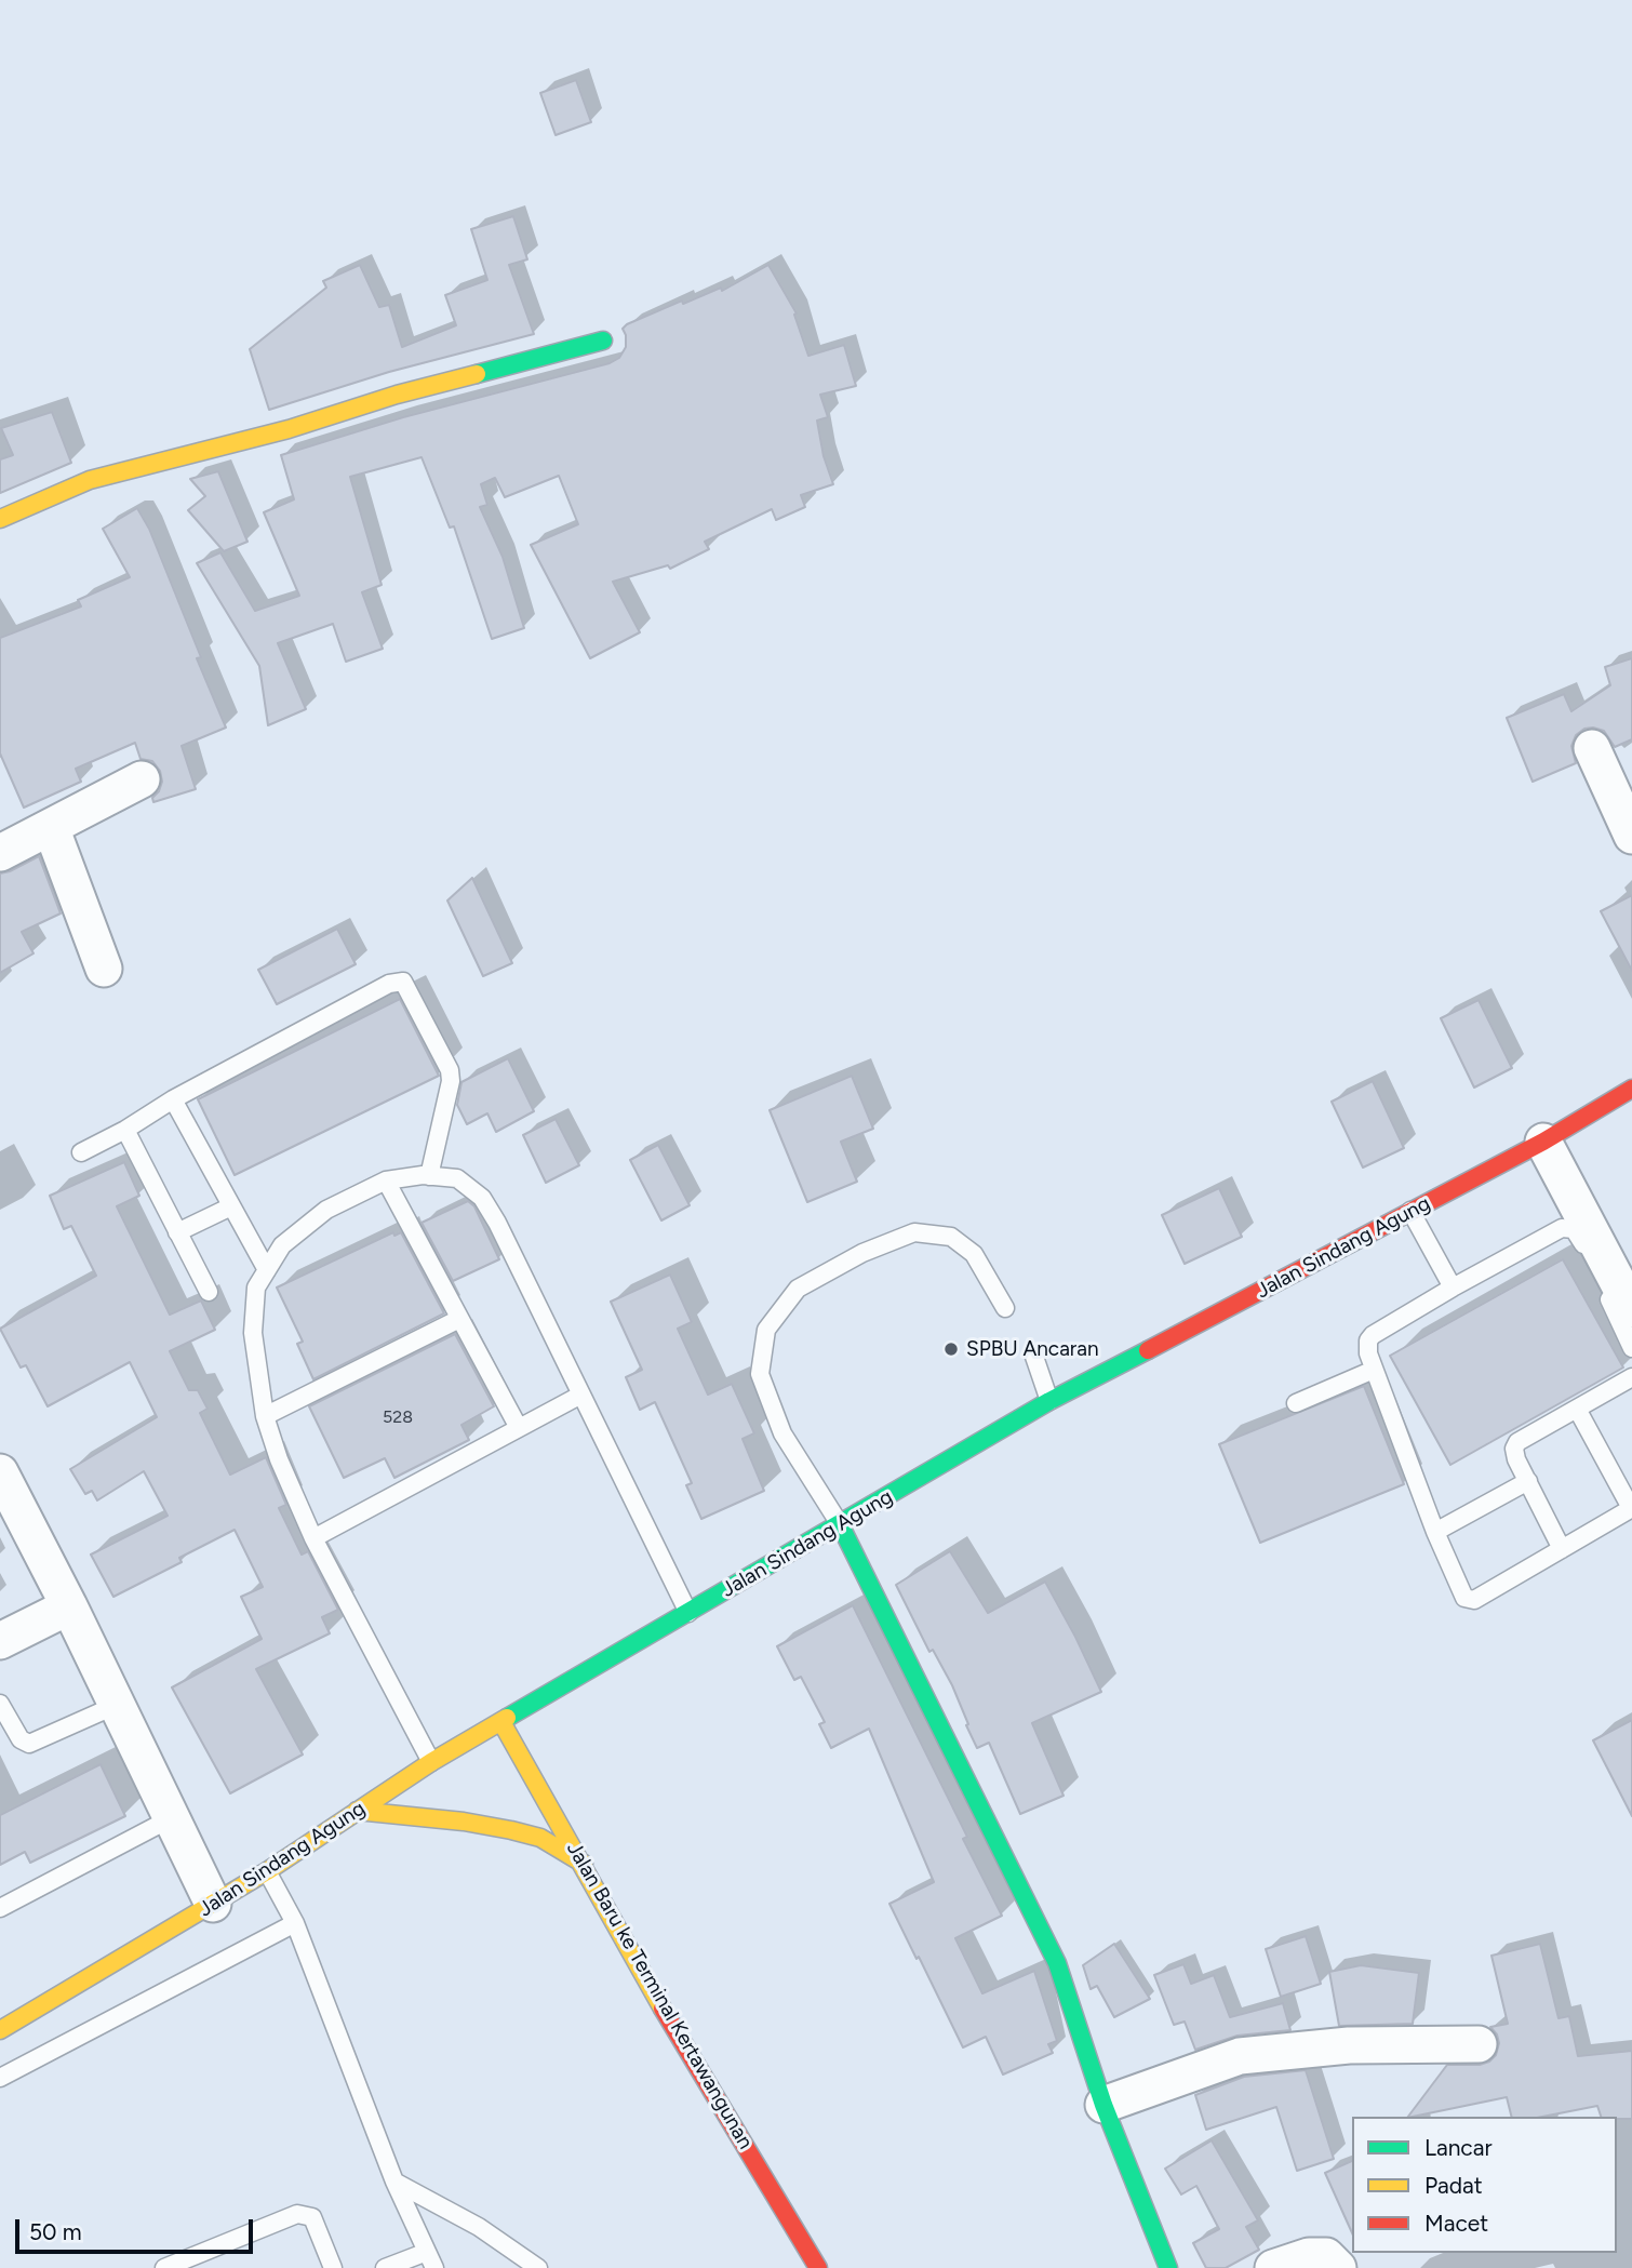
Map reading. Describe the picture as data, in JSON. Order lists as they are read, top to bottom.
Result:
{
  "streets": {
    "main road": ["Jalan Sindang Agung", "Jalan Baru ke Terminal Kertawangunan"]
  },
  "crossings": [
    ["Jalan Sindang Agung", "Jalan Baru ke Terminal Kertawangunan"]
  ],
  "places": ["SPBU Ancaran"],
  "house_numbers": ["528"],
  "legend": ["Lancar", "Padat", "Macet"],
  "scale_bar": "50 m"
}
